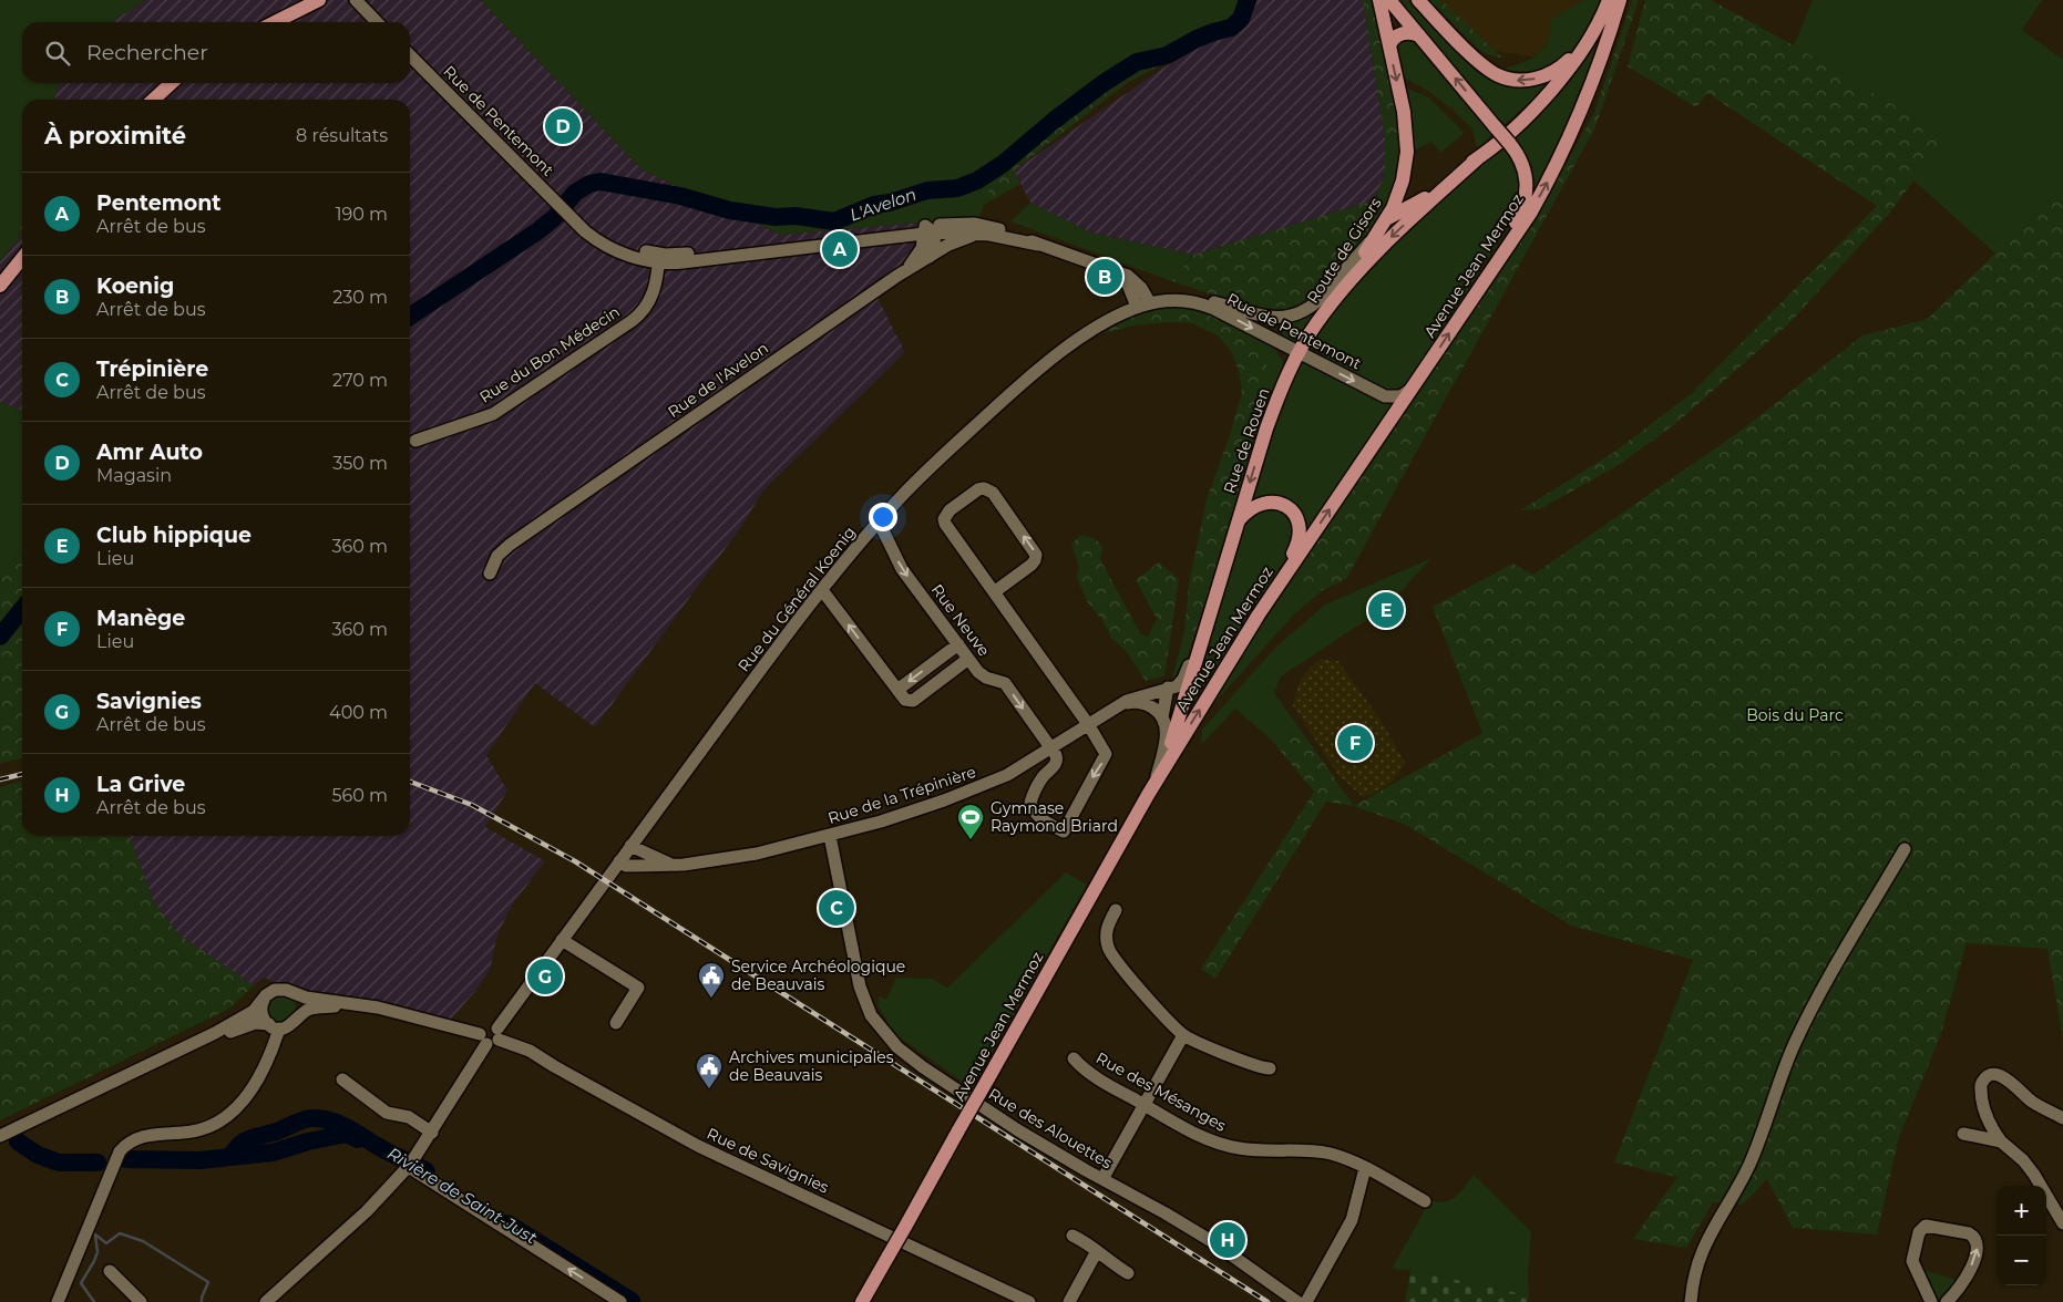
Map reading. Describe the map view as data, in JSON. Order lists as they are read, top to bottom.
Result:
{
  "streets": {
    "main road": ["Route de Gisors", "Avenue Jean Mermoz", "Rue de Rouen"],
    "street": [
      "Rue de Pentemont",
      "Rue du Bon Médecin",
      "Rue de l'Avelon",
      "Rue du Général Koenig",
      "Rue Neuve",
      "Rue de la Trépinière",
      "Rue des Mésanges",
      "Rue des Alouettes",
      "Rue de Savignies"
    ]
  },
  "crossings": [
    ["Rue de Pentemont", "Avenue Jean Mermoz"],
    ["Rue de Pentemont", "Rue du Bon Médecin"],
    ["Rue de Pentemont", "Rue de l'Avelon"],
    ["Rue de Pentemont", "Rue de Rouen"],
    ["Rue de Pentemont", "Rue du Général Koenig"],
    ["Route de Gisors", "Rue de Rouen"],
    ["Avenue Jean Mermoz", "Rue de Rouen"],
    ["Rue de Rouen", "Rue de la Trépinière"],
    ["Rue du Général Koenig", "Rue Neuve"],
    ["Rue du Général Koenig", "Rue de la Trépinière"],
    ["Rue du Général Koenig", "Rue de Savignies"],
    ["Rue Neuve", "Rue de la Trépinière"],
    ["Rue de la Trépinière", "Rue des Alouettes"]
  ],
  "one_way": ["Route de Gisors", "Rue de Rouen"],
  "water": ["L'Avelon", "Rivière de Saint-Just"],
  "parks": ["Bois du Parc"],
  "places": {
    "sports": ["Gymnase Raymond Briard"],
    "public building": ["Service Archéologique de Beauvais", "Archives municipales de Beauvais"]
  },
  "page": {
    "search": "Rechercher",
    "heading": ["À proximité", "8 résultats"],
    "pins": [
      "D",
      "A",
      "B",
      "E",
      "F",
      "C",
      "G",
      "H"
    ],
    "list": [
      {
        "mark": "A",
        "name": "Pentemont",
        "note": "Arrêt de bus",
        "value": "190 m"
      },
      {
        "mark": "B",
        "name": "Koenig",
        "note": "Arrêt de bus",
        "value": "230 m"
      },
      {
        "mark": "C",
        "name": "Trépinière",
        "note": "Arrêt de bus",
        "value": "270 m"
      },
      {
        "mark": "D",
        "name": "Amr Auto",
        "note": "Magasin",
        "value": "350 m"
      },
      {
        "mark": "E",
        "name": "Club hippique",
        "note": "Lieu",
        "value": "360 m"
      },
      {
        "mark": "F",
        "name": "Manège",
        "note": "Lieu",
        "value": "360 m"
      },
      {
        "mark": "G",
        "name": "Savignies",
        "note": "Arrêt de bus",
        "value": "400 m"
      },
      {
        "mark": "H",
        "name": "La Grive",
        "note": "Arrêt de bus",
        "value": "560 m"
      }
    ],
    "map_buttons": ["+", "−"]
  }
}
